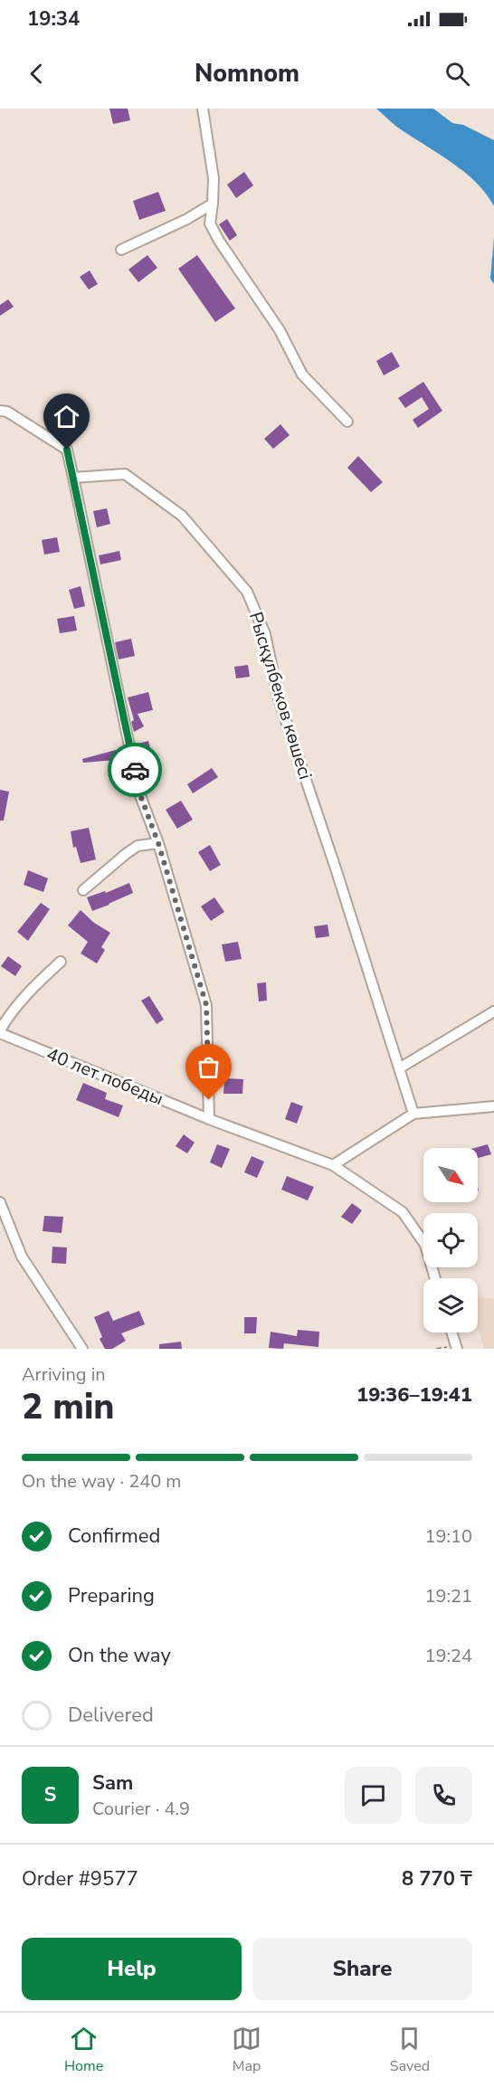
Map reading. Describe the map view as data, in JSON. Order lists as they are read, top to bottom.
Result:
{
  "streets": {
    "street": ["Рысқұлбеков көшесі", "40 лет победы"]
  },
  "north": "bottom right",
  "page": {
    "status": "19:34",
    "header": "Nomnom",
    "heading": ["2 min", "Arriving in", "19:36–19:41"],
    "panel": [
      "Sam",
      "Courier · 4.9",
      "Order #9577",
      "8 770 ₸"
    ],
    "bar": "On the way · 240 m",
    "list": [
      ["Confirmed", "19:10"],
      ["Preparing", "19:21"],
      ["On the way", "19:24"],
      "Delivered"
    ],
    "round": "S",
    "buttons": ["Help", "Share"],
    "tabs": ["Home", "Map", "Saved"]
  }
}
